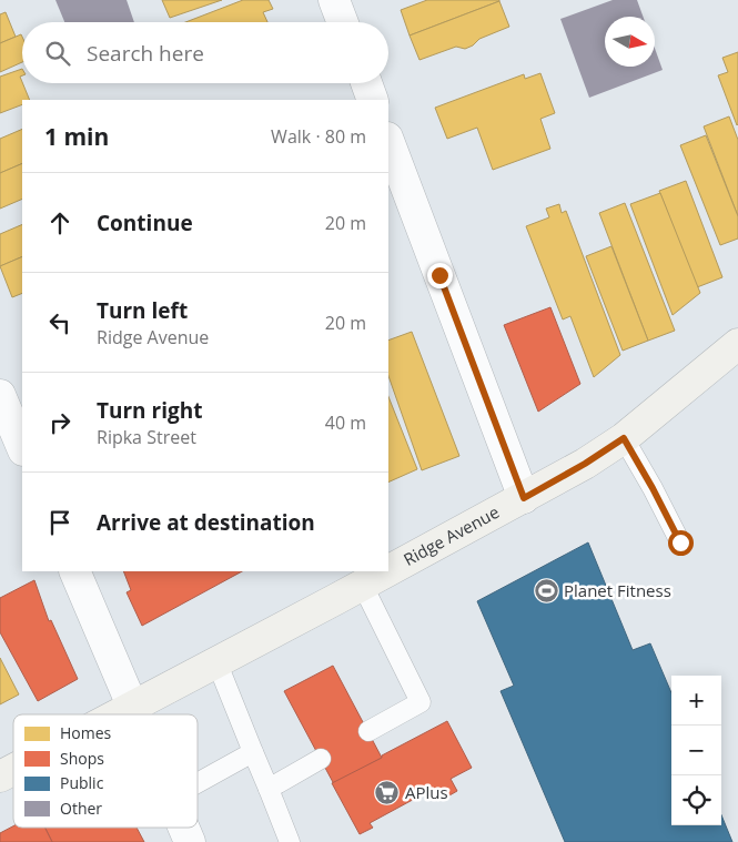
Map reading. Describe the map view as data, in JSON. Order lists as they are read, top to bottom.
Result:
{
  "streets": {
    "main road": ["Ridge Avenue"]
  },
  "places": {
    "sports": ["Planet Fitness"],
    "supermarket": ["APlus"]
  },
  "legend": [
    "Homes",
    "Shops",
    "Public",
    "Other"
  ],
  "north": "right",
  "page": {
    "search": "Search here",
    "heading": ["1 min", "Walk · 80 m"],
    "list": [
      ["Continue", "20 m"],
      ["Turn left", "Ridge Avenue", "20 m"],
      ["Turn right", "Ripka Street", "40 m"],
      "Arrive at destination"
    ],
    "map_buttons": ["+", "−"]
  }
}
